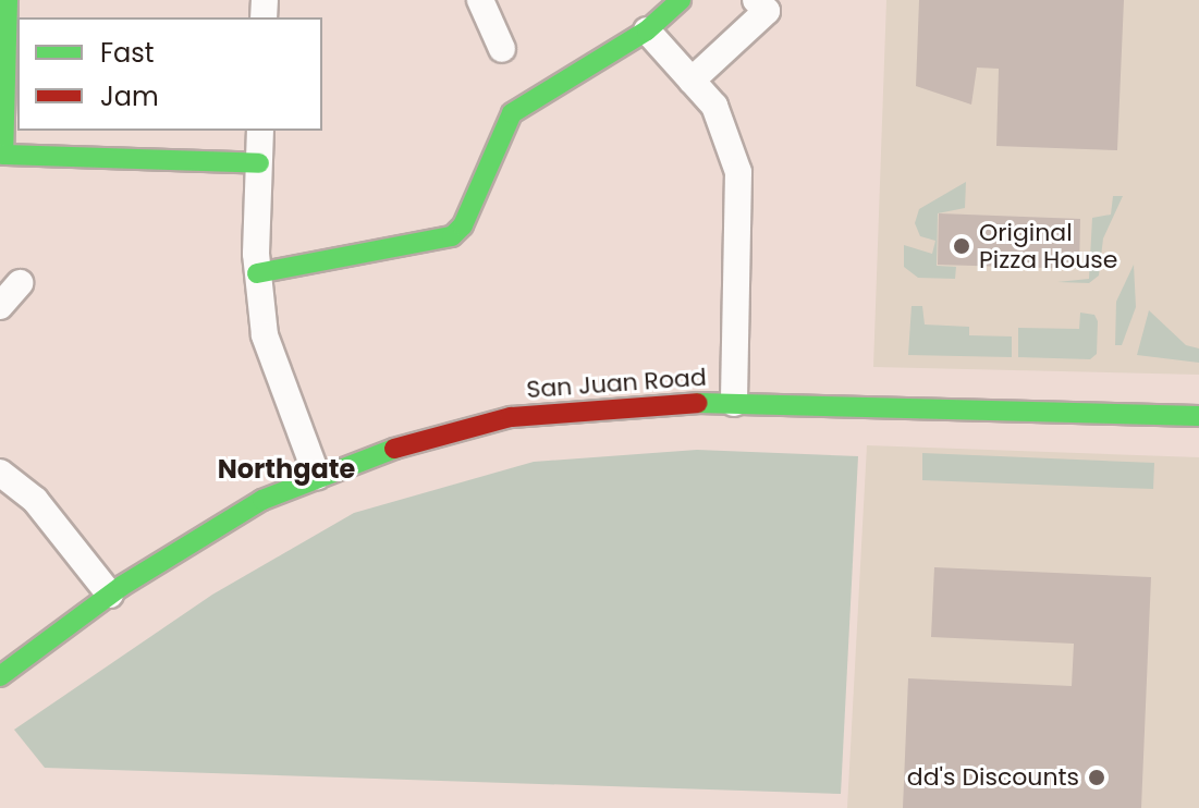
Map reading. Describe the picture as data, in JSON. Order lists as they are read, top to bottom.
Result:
{
  "streets": {
    "main road": ["San Juan Road"]
  },
  "districts": ["Northgate"],
  "places": ["Original Pizza House", "dd's Discounts"],
  "legend": ["Fast", "Jam"]
}
